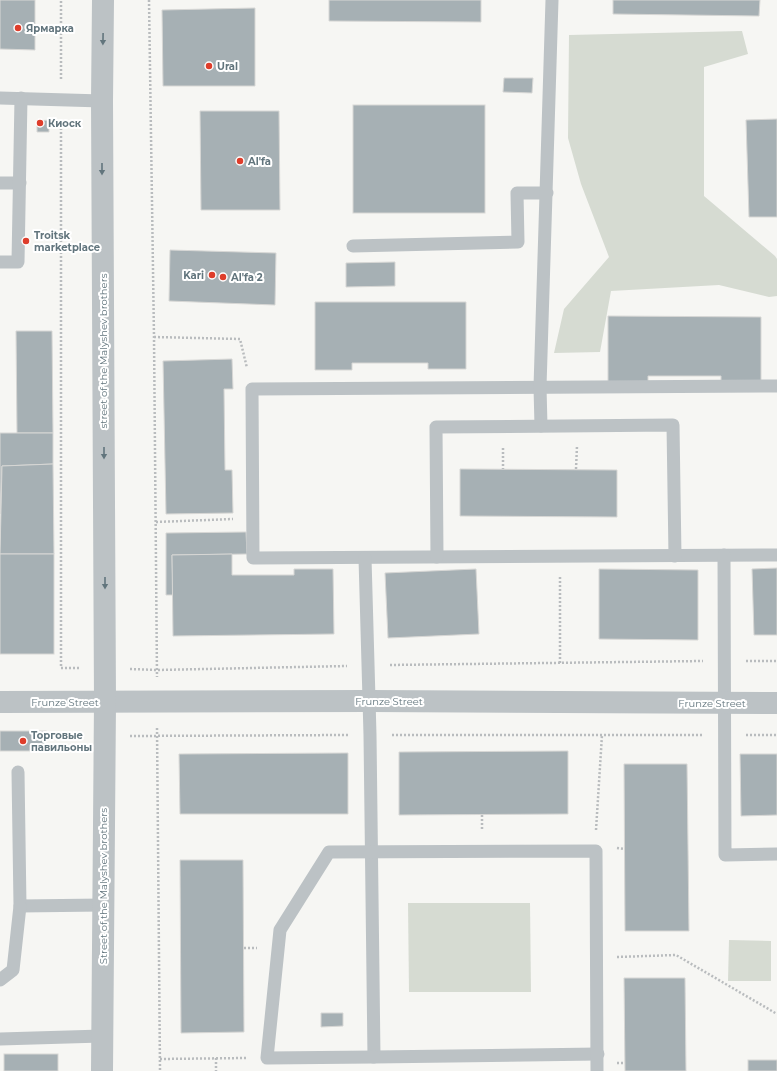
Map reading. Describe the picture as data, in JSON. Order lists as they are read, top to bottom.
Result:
{
  "streets": {
    "street": ["street of the Malyshev brothers", "Frunze Street", "Street of the Malyshev brothers"]
  },
  "crossings": [
    ["street of the Malyshev brothers", "Frunze Street"],
    ["street of the Malyshev brothers", "Street of the Malyshev brothers"],
    ["Frunze Street", "Street of the Malyshev brothers"]
  ],
  "one_way": ["street of the Malyshev brothers"],
  "places": [
    "Ярмарка",
    "Ural",
    "Киоск",
    "Al'fa",
    "Troitsk marketplace",
    "Kari",
    "Al'fa 2",
    "Торговые павильоны"
  ]
}
